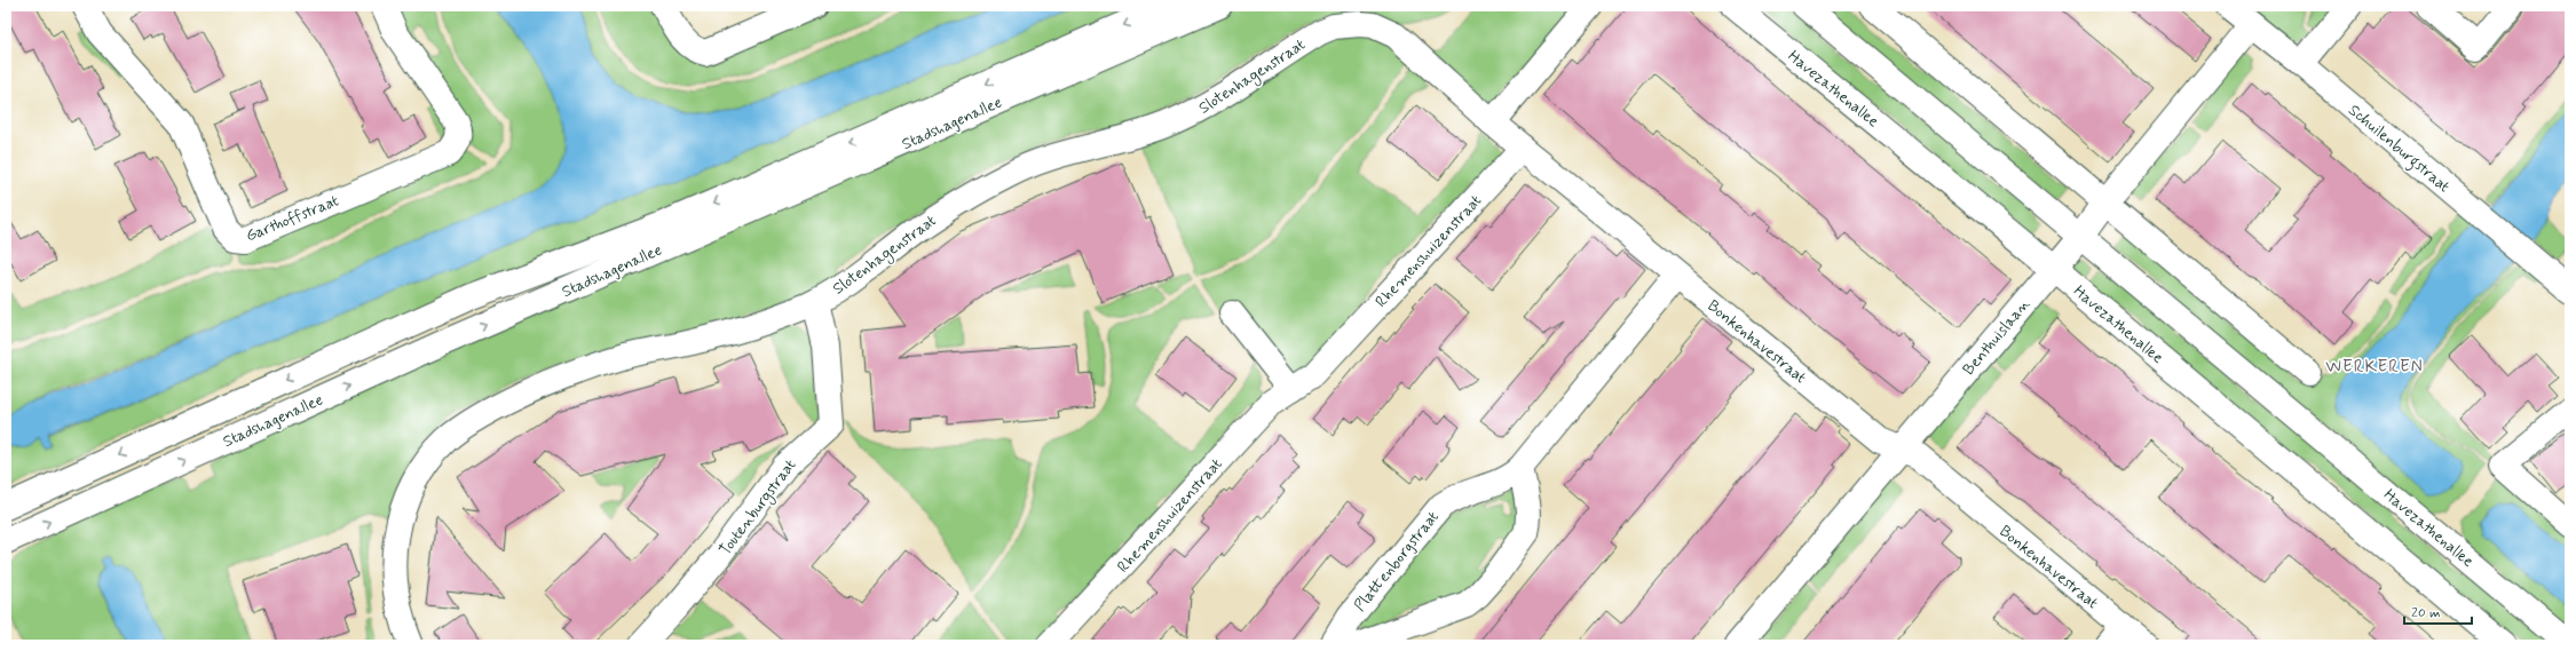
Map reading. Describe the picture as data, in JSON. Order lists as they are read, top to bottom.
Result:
{
  "streets": {
    "street": [
      "Slotenhagenstraat",
      "Havezathenallee",
      "Stadshagenallee",
      "Schuilenburgstraat",
      "Garthoffstraat",
      "Rhemenshuizenstraat",
      "Benthuislaan",
      "Bonkenhavestraat",
      "Toutenburgstraat",
      "Plattenborgstraat"
    ]
  },
  "crossings": [
    ["Slotenhagenstraat", "Bonkenhavestraat"],
    ["Slotenhagenstraat", "Toutenburgstraat"],
    ["Havezathenallee", "Benthuislaan"],
    ["Schuilenburgstraat", "Benthuislaan"],
    ["Rhemenshuizenstraat", "Bonkenhavestraat"],
    ["Benthuislaan", "Bonkenhavestraat"],
    ["Bonkenhavestraat", "Plattenborgstraat"]
  ],
  "districts": ["WERKEREN"],
  "scale_bar": "20 m"
}
